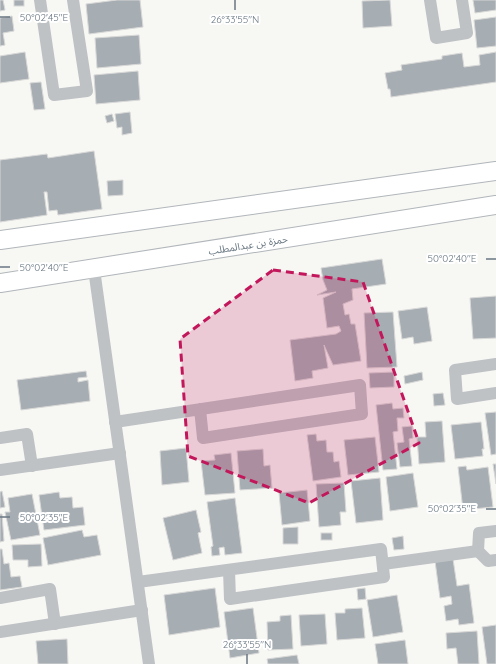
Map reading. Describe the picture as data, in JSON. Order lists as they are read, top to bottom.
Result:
{
  "streets": {
    "street": ["حمزة بن عبدالمطلب"]
  },
  "coordinates": [
    "50°02'45\"E",
    "26°33'55\"N",
    "50°02'40\"E",
    "50°02'35\"E"
  ]
}
